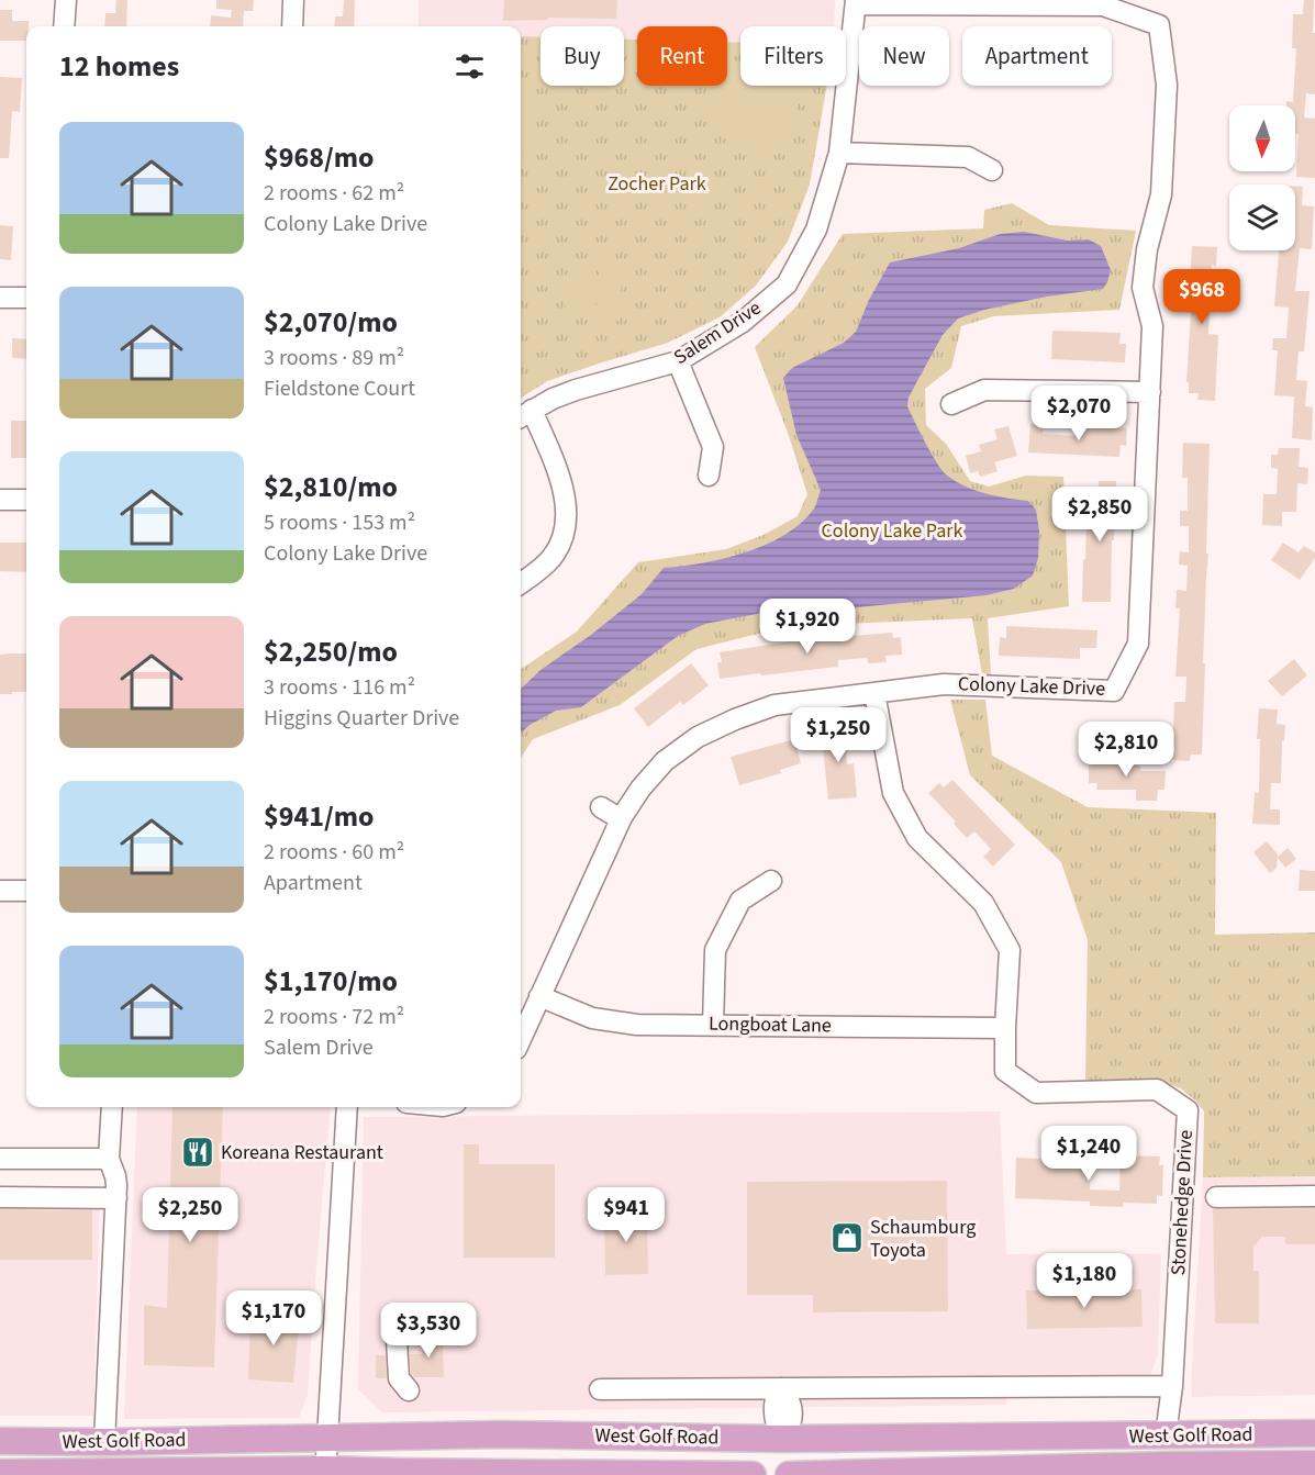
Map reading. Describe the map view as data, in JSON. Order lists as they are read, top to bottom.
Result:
{
  "streets": {
    "main road": ["West Golf Road"],
    "street": [
      "Salem Drive",
      "Colony Lake Drive",
      "Longboat Lane",
      "Stonehedge Drive"
    ]
  },
  "crossings": [
    ["Salem Drive", "Colony Lake Drive"],
    ["Colony Lake Drive", "Longboat Lane"],
    ["Colony Lake Drive", "Stonehedge Drive"],
    ["Longboat Lane", "Stonehedge Drive"],
    ["Stonehedge Drive", "West Golf Road"]
  ],
  "parks": ["Zocher Park", "Colony Lake Park"],
  "places": {
    "restaurant": ["Koreana Restaurant"],
    "shop": ["Schaumburg Toyota"]
  },
  "north": "bottom",
  "page": {
    "chip": [
      "Buy",
      "Rent",
      "Filters",
      "New",
      "Apartment"
    ],
    "heading": "12 homes",
    "list": [
      {
        "name": "$968/mo",
        "note": "2 rooms · 62 m² · Colony Lake Drive"
      },
      {
        "name": "$2,070/mo",
        "note": "3 rooms · 89 m² · Fieldstone Court"
      },
      {
        "name": "$2,810/mo",
        "note": "5 rooms · 153 m² · Colony Lake Drive"
      },
      {
        "name": "$2,250/mo",
        "note": "3 rooms · 116 m² · Higgins Quarter Drive"
      },
      {
        "name": "$941/mo",
        "note": "2 rooms · 60 m² · Apartment"
      },
      {
        "name": "$1,170/mo",
        "note": "2 rooms · 72 m² · Salem Drive"
      }
    ],
    "price": [
      "$968",
      "$2,070",
      "$2,850",
      "$1,920",
      "$1,250",
      "$2,810",
      "$1,240",
      "$2,250",
      "$941",
      "$1,180",
      "$1,170",
      "$3,530"
    ]
  }
}
